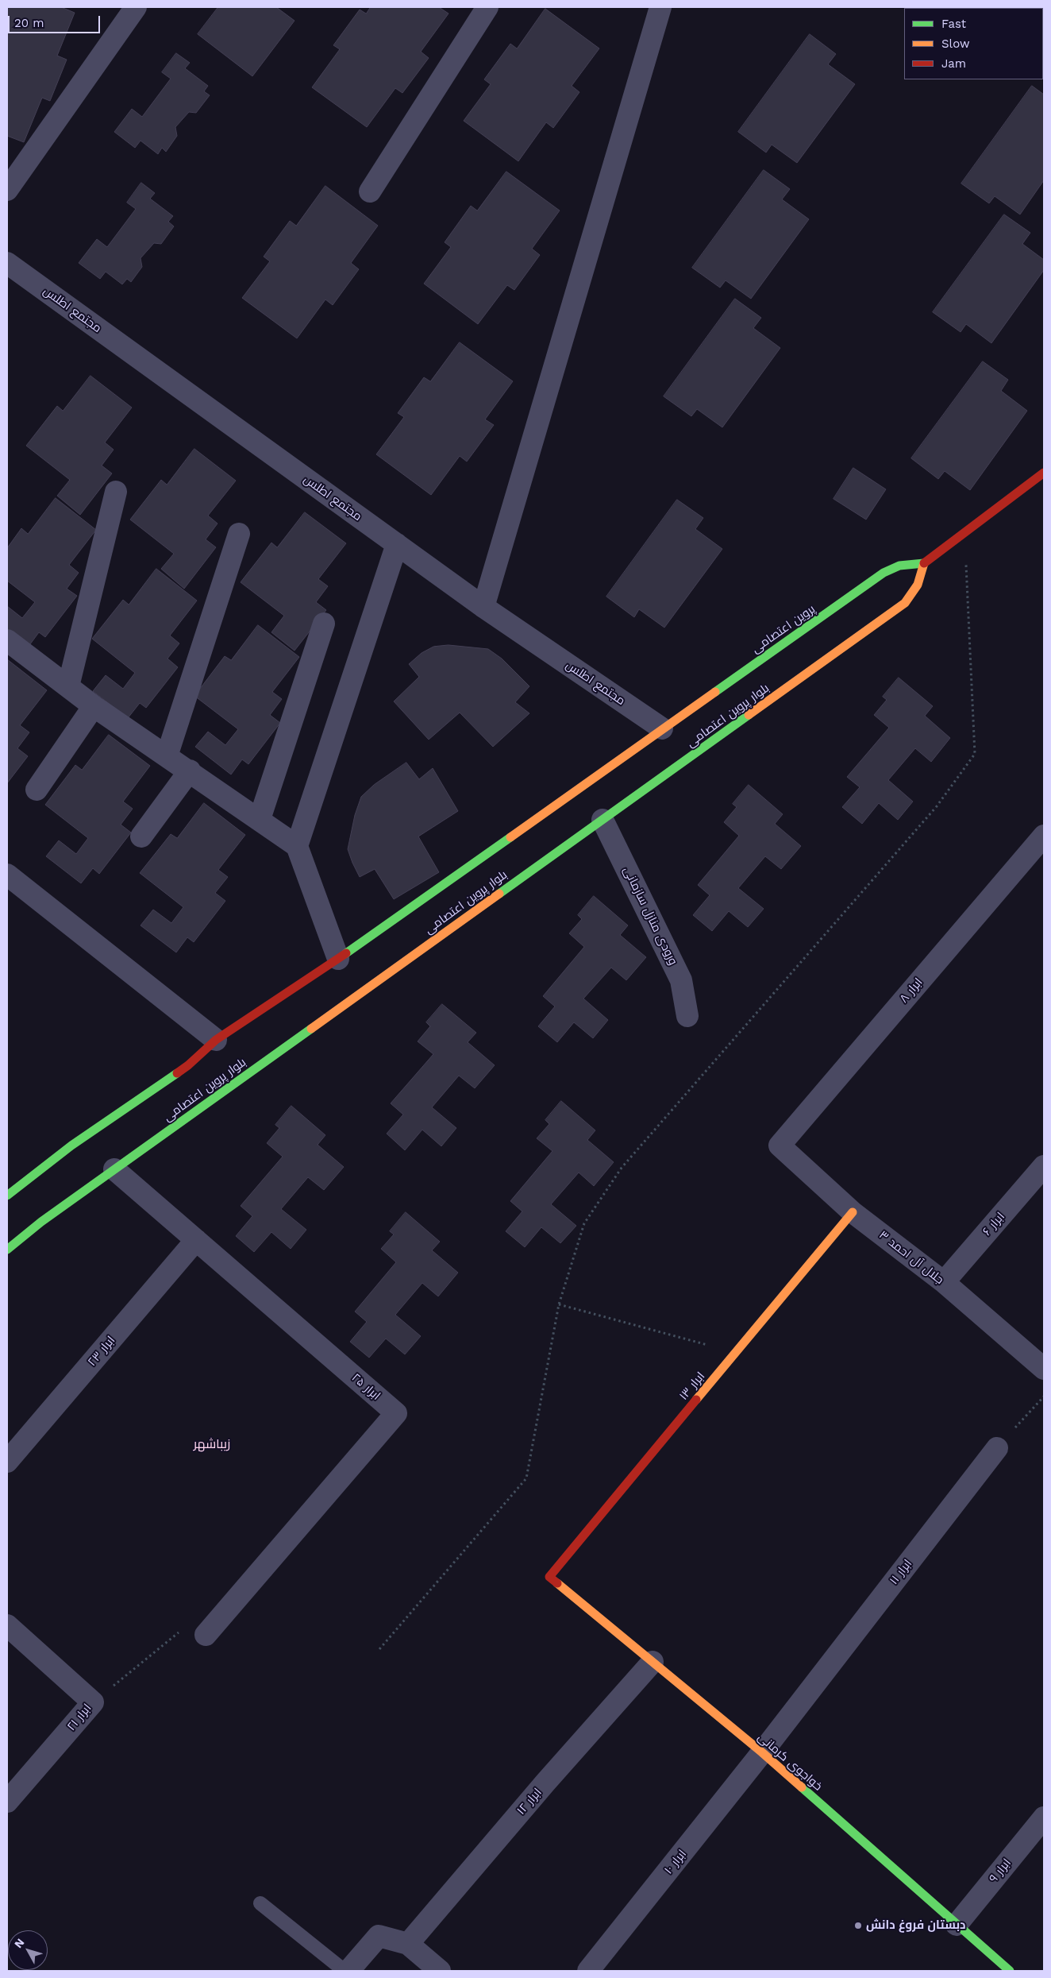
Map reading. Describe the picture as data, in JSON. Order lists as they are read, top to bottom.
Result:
{
  "streets": {
    "street": [
      "مجتمع اطلس",
      "پروین اعتصامی",
      "بلوار پروین اعتصامی",
      "ورودی منازل سازمانی",
      "ابرار ۸",
      "ابرار ۶",
      "جلال آل احمد ۳",
      "ابرار ۲۳",
      "ابرار ۱۳",
      "ابرار ۲۵",
      "ابرار ۱۱",
      "ابرار ۲۱",
      "خواجوی کرمانی",
      "ابرار ۱۲",
      "ابرار ۱۰",
      "ابرار ۹"
    ]
  },
  "crossings": [
    ["مجتمع اطلس", "پروین اعتصامی"],
    ["پروین اعتصامی", "بلوار پروین اعتصامی"],
    ["بلوار پروین اعتصامی", "ورودی منازل سازمانی"],
    ["بلوار پروین اعتصامی", "ابرار ۲۵"],
    ["ابرار ۸", "جلال آل احمد ۳"],
    ["ابرار ۶", "جلال آل احمد ۳"],
    ["جلال آل احمد ۳", "ابرار ۱۳"],
    ["ابرار ۲۳", "ابرار ۲۵"],
    ["ابرار ۱۳", "خواجوی کرمانی"],
    ["ابرار ۱۱", "خواجوی کرمانی"],
    ["ابرار ۱۱", "ابرار ۱۰"],
    ["خواجوی کرمانی", "ابرار ۱۲"],
    ["خواجوی کرمانی", "ابرار ۱۰"],
    ["خواجوی کرمانی", "ابرار ۹"]
  ],
  "districts": ["زیباشهر"],
  "places": ["دبستان فروغ دانش"],
  "legend": ["Fast", "Slow", "Jam"],
  "scale_bar": "20 m",
  "north": "top left"
}
